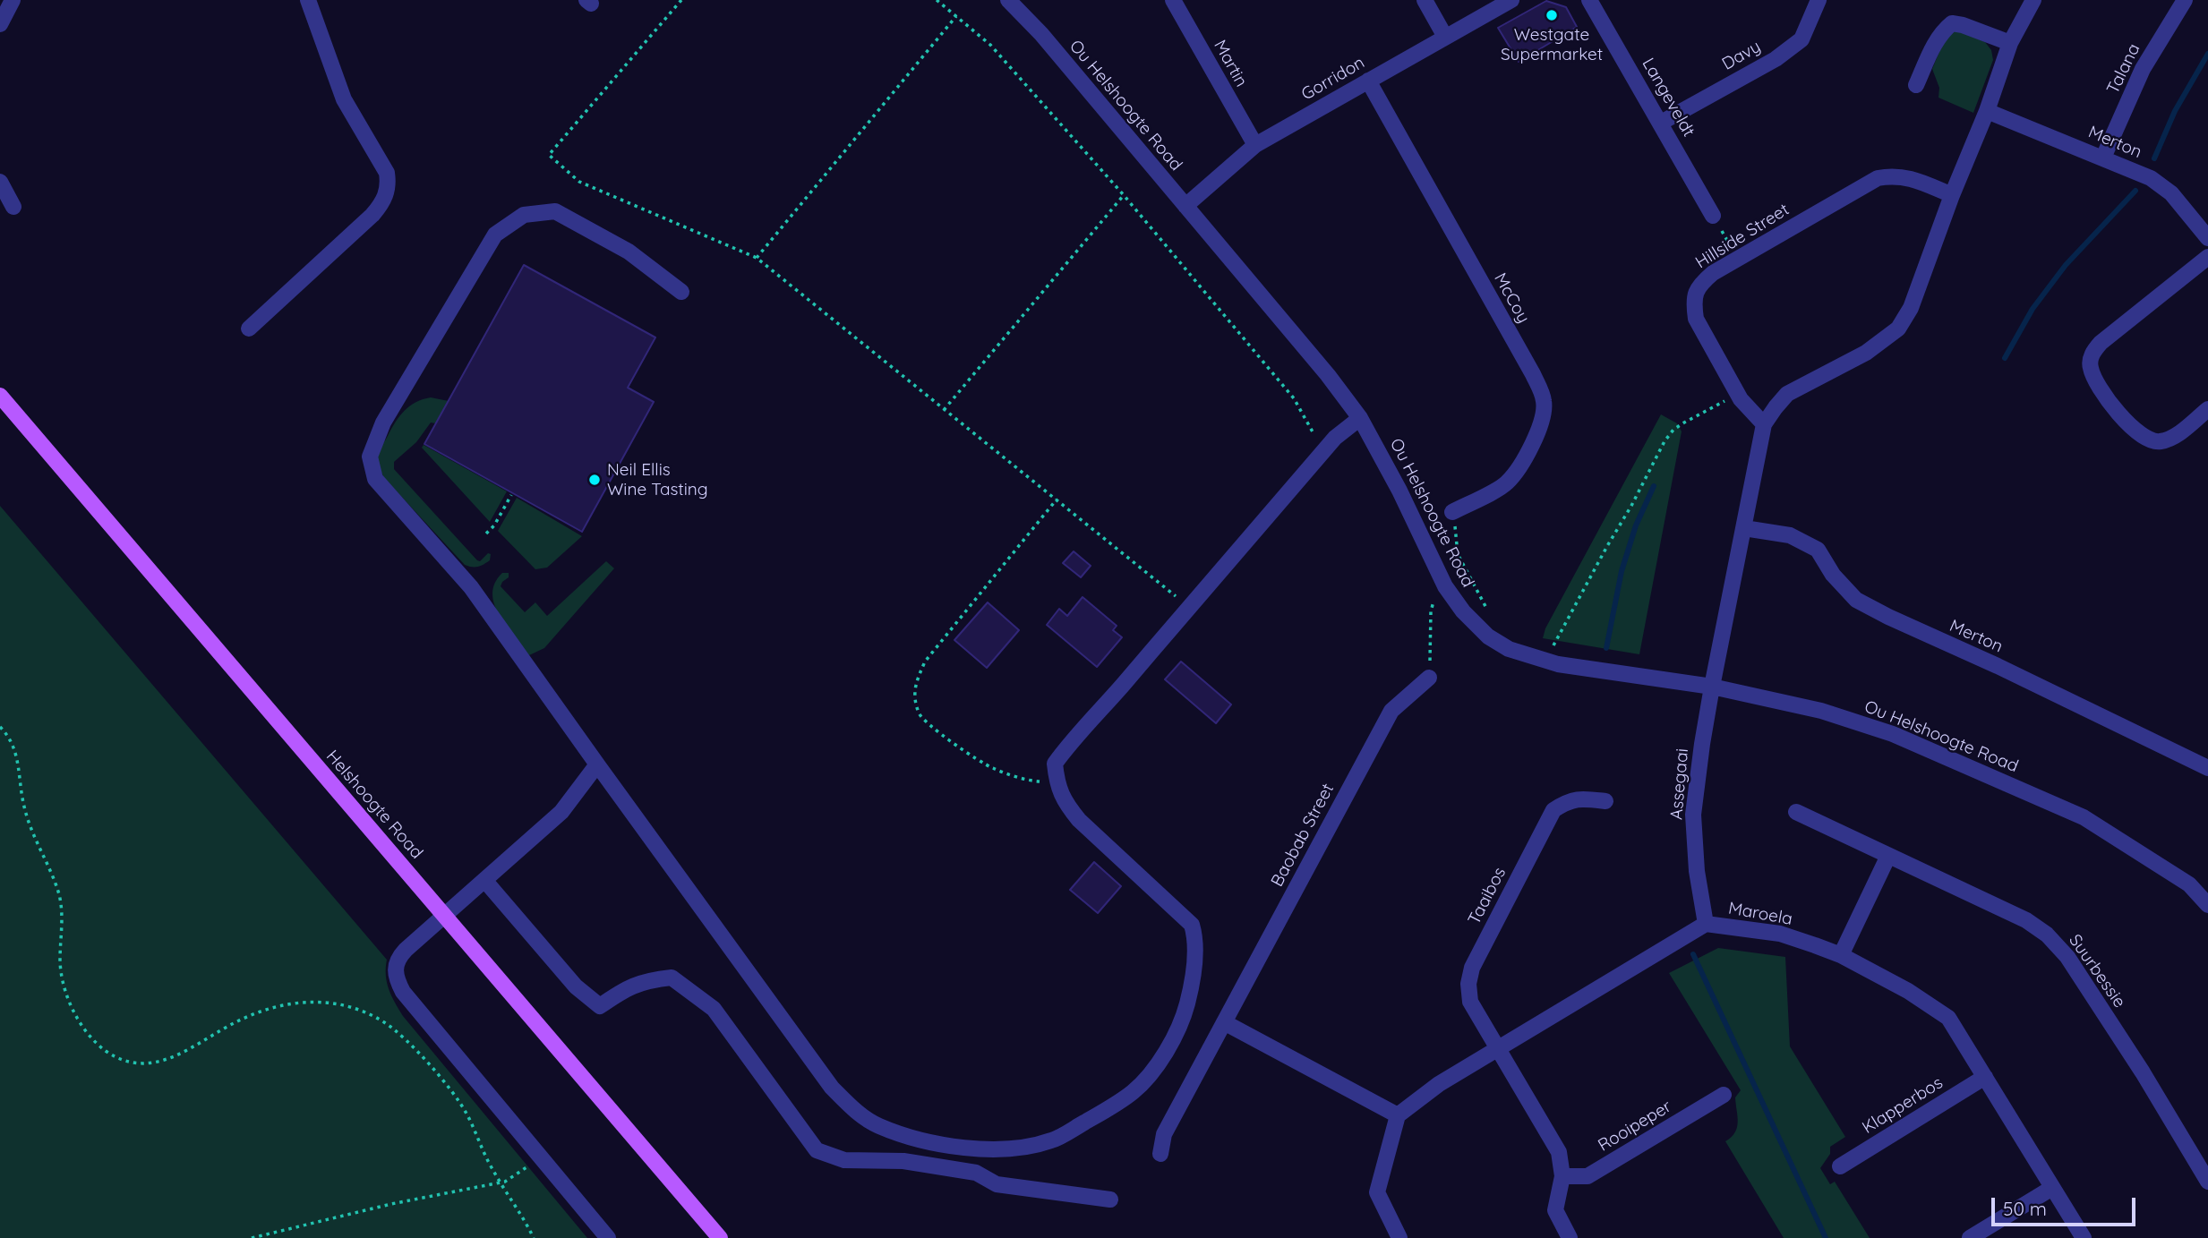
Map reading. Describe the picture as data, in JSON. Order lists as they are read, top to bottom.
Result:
{
  "streets": {
    "main road": ["Helshoogte Road"],
    "street": [
      "Davy",
      "Martin",
      "Talana",
      "Gorridon",
      "Langeveldt",
      "Ou Helshoogte Road",
      "Merton",
      "Hillside Street",
      "McCoy",
      "Assegaai",
      "Baobab Street",
      "Taaibos",
      "Maroela",
      "Suurbessie",
      "Klapperbos",
      "Rooipeper"
    ]
  },
  "crossings": [
    ["Davy", "Langeveldt"],
    ["Martin", "Gorridon"],
    ["Talana", "Merton"],
    ["Gorridon", "Ou Helshoogte Road"],
    ["Gorridon", "McCoy"],
    ["Ou Helshoogte Road", "Assegaai"],
    ["Assegaai", "Maroela"],
    ["Taaibos", "Maroela"],
    ["Taaibos", "Rooipeper"],
    ["Maroela", "Klapperbos"]
  ],
  "places": ["Westgate Supermarket", "Neil Ellis Wine Tasting"],
  "scale_bar": "50 m"
}
